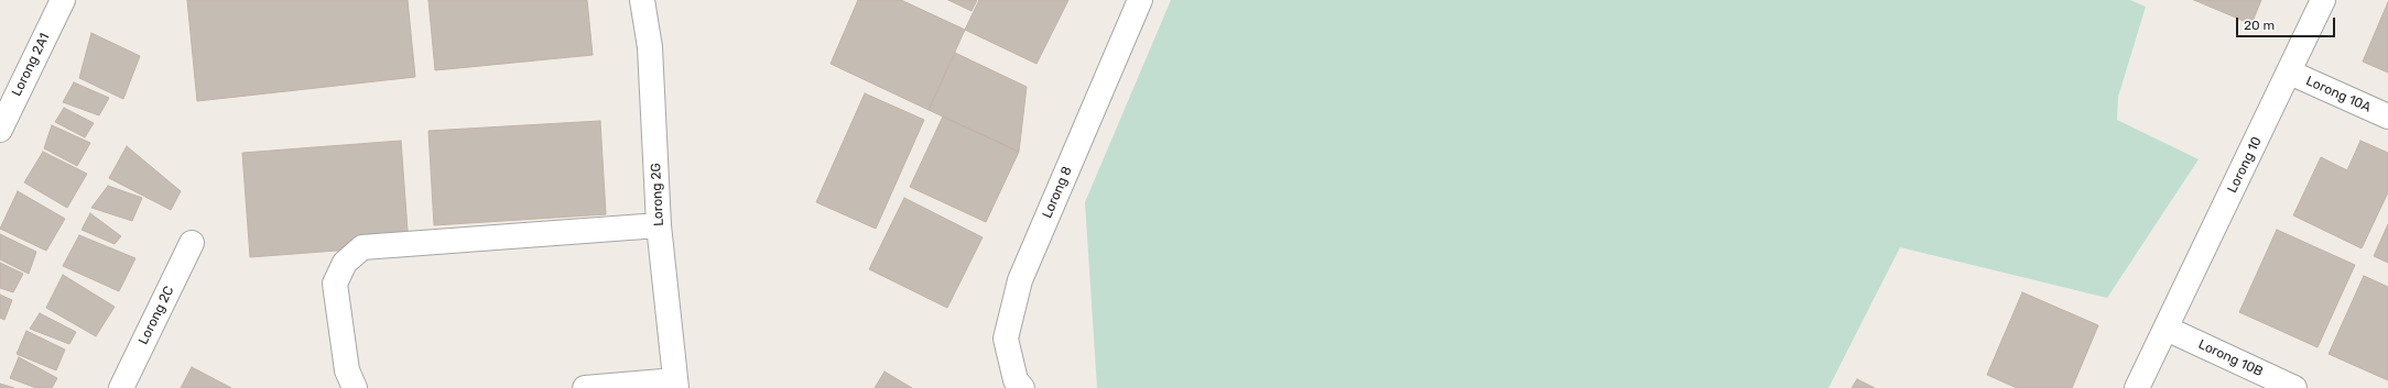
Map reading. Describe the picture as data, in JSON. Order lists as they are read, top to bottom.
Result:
{
  "streets": {
    "street": [
      "Lorong 2A1",
      "Lorong 10A",
      "Lorong 10",
      "Lorong 8",
      "Lorong 2G",
      "Lorong 2C",
      "Lorong 10B"
    ]
  },
  "crossings": [
    ["Lorong 10A", "Lorong 10"],
    ["Lorong 10", "Lorong 10B"]
  ],
  "scale_bar": "20 m"
}
